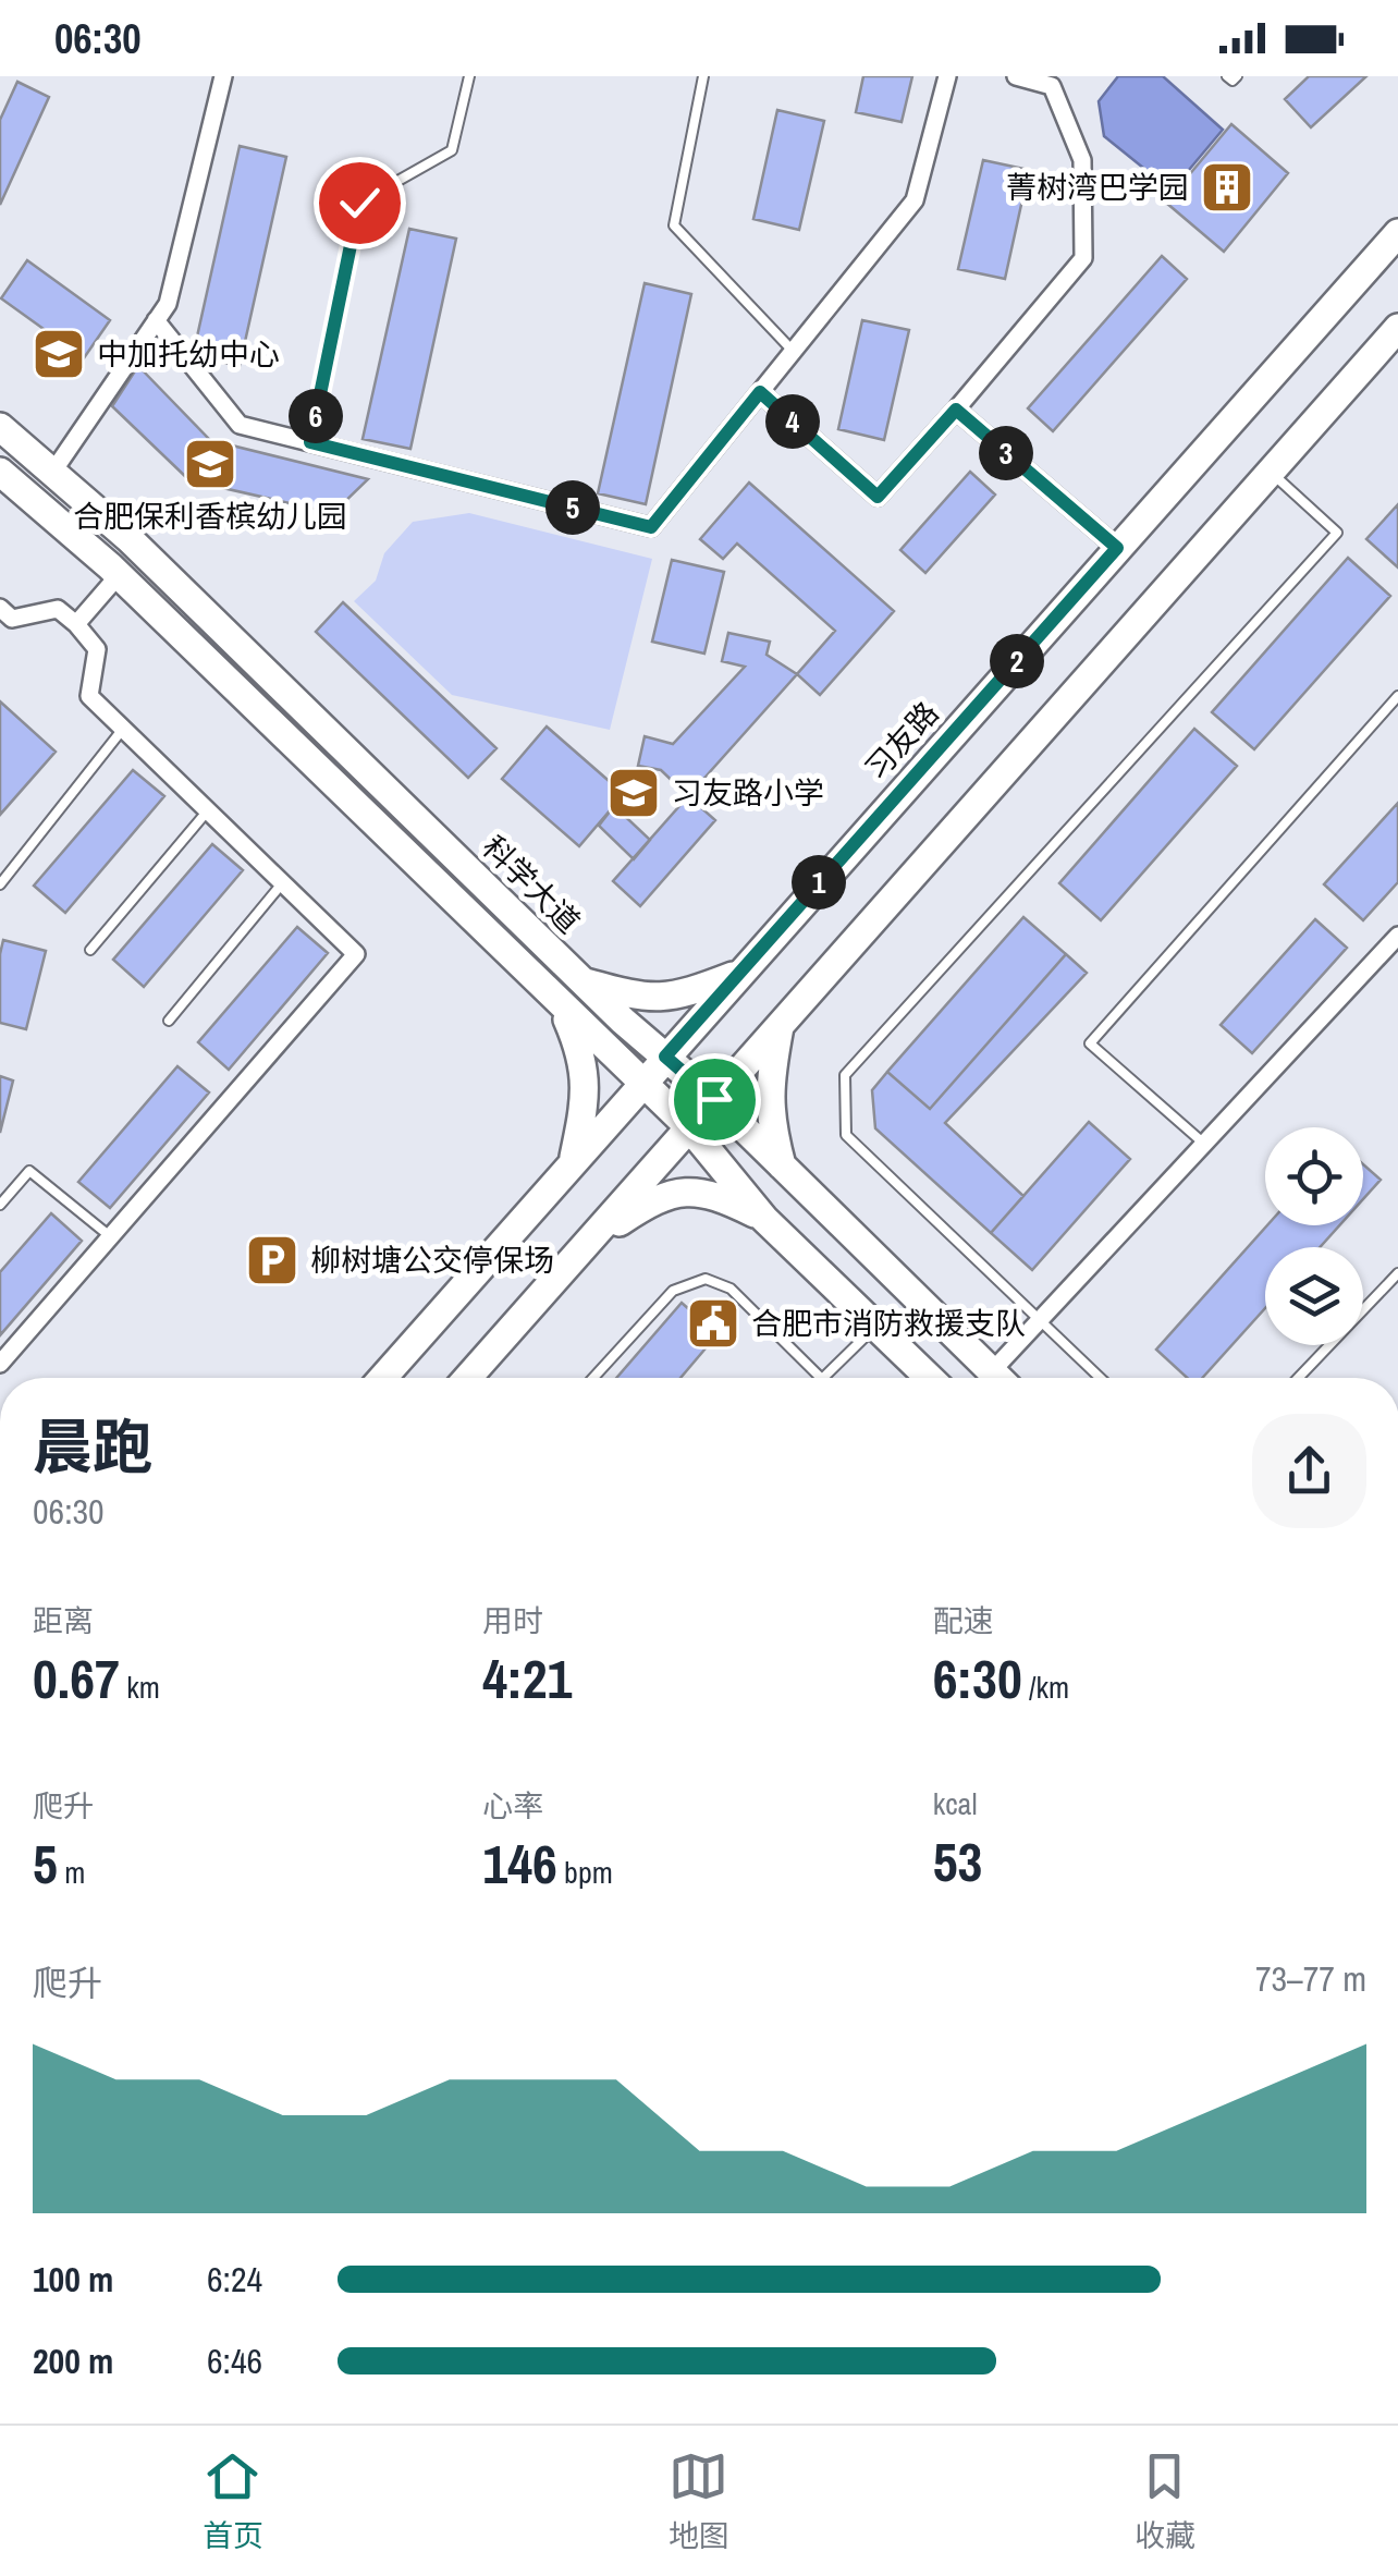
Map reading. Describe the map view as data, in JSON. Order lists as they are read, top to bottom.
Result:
{
  "streets": {
    "main road": ["习友路", "科学大道"]
  },
  "crossings": [
    ["习友路", "科学大道"]
  ],
  "places": {
    "building": ["菁树湾巴学园"],
    "school or university": ["中加托幼中心", "合肥保利香槟幼儿园", "习友路小学"],
    "parking": ["柳树塘公交停保场"],
    "public building": ["合肥市消防救援支队"]
  },
  "page": {
    "status": "06:30",
    "pins": [
      "6",
      "4",
      "3",
      "5",
      "2",
      "1"
    ],
    "heading": ["晨跑", "06:30"],
    "stats": [
      ["距离", "0.67 km"],
      ["用时", "4:21"],
      ["配速", "6:30 /km"],
      ["爬升", "5 m"],
      ["心率", "146 bpm"],
      ["kcal", "53"]
    ],
    "chart": ["爬升", "73–77 m"],
    "list": [
      {
        "name": "100 m",
        "note": "6:24"
      },
      {
        "name": "200 m",
        "note": "6:46"
      }
    ],
    "tabs": ["首页", "地图", "收藏"]
  }
}
